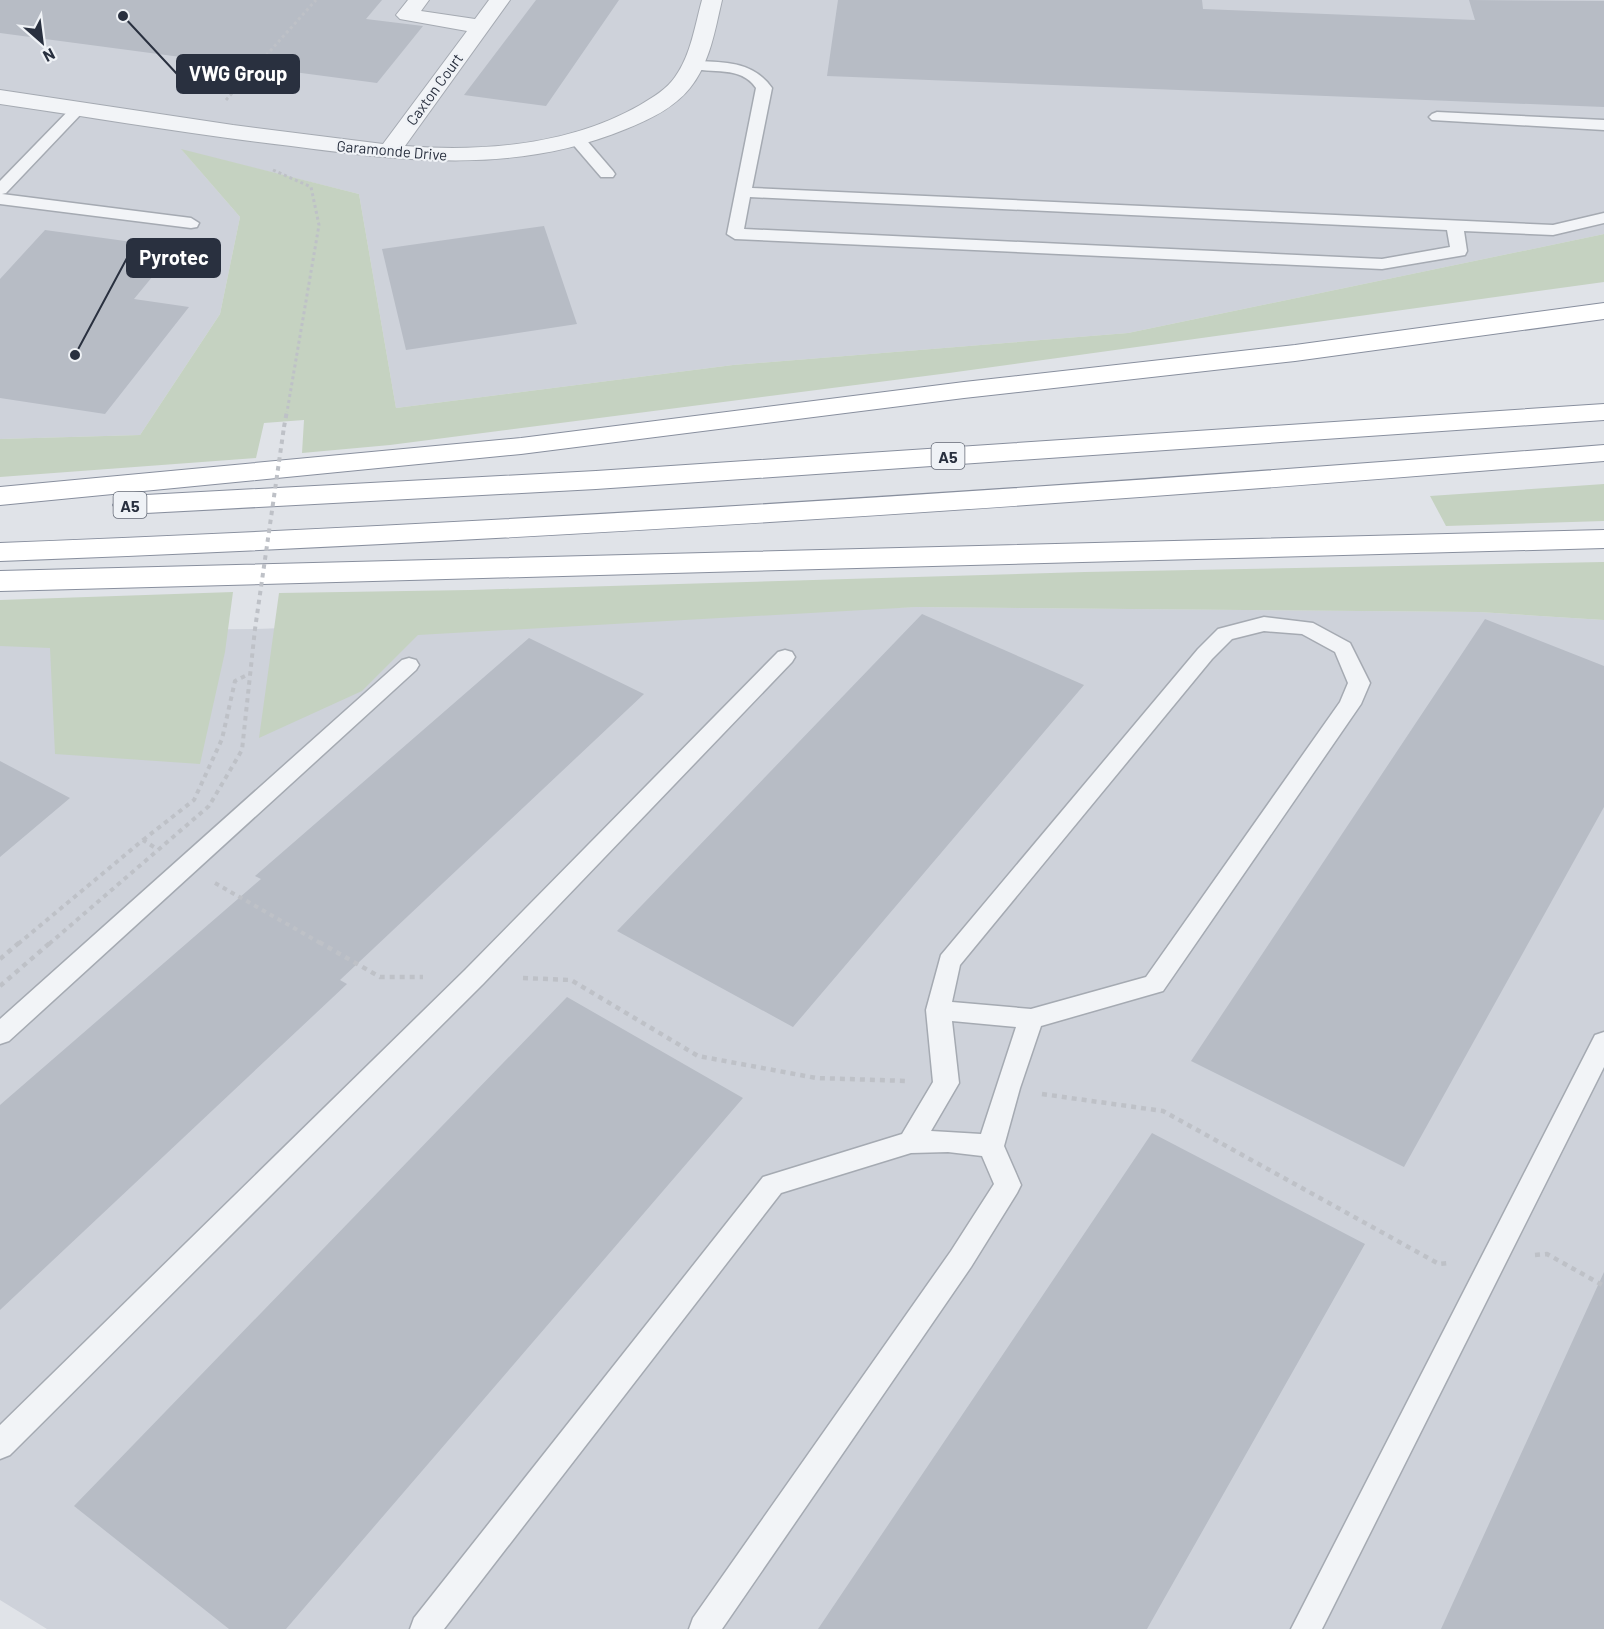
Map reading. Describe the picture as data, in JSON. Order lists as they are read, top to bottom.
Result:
{
  "streets": {
    "highway": ["A5"],
    "street": ["Caxton Court", "Garamonde Drive"]
  },
  "crossings": [
    ["Caxton Court", "Garamonde Drive"]
  ],
  "places": ["VWG Group", "Pyrotec"],
  "north": "bottom right"
}
